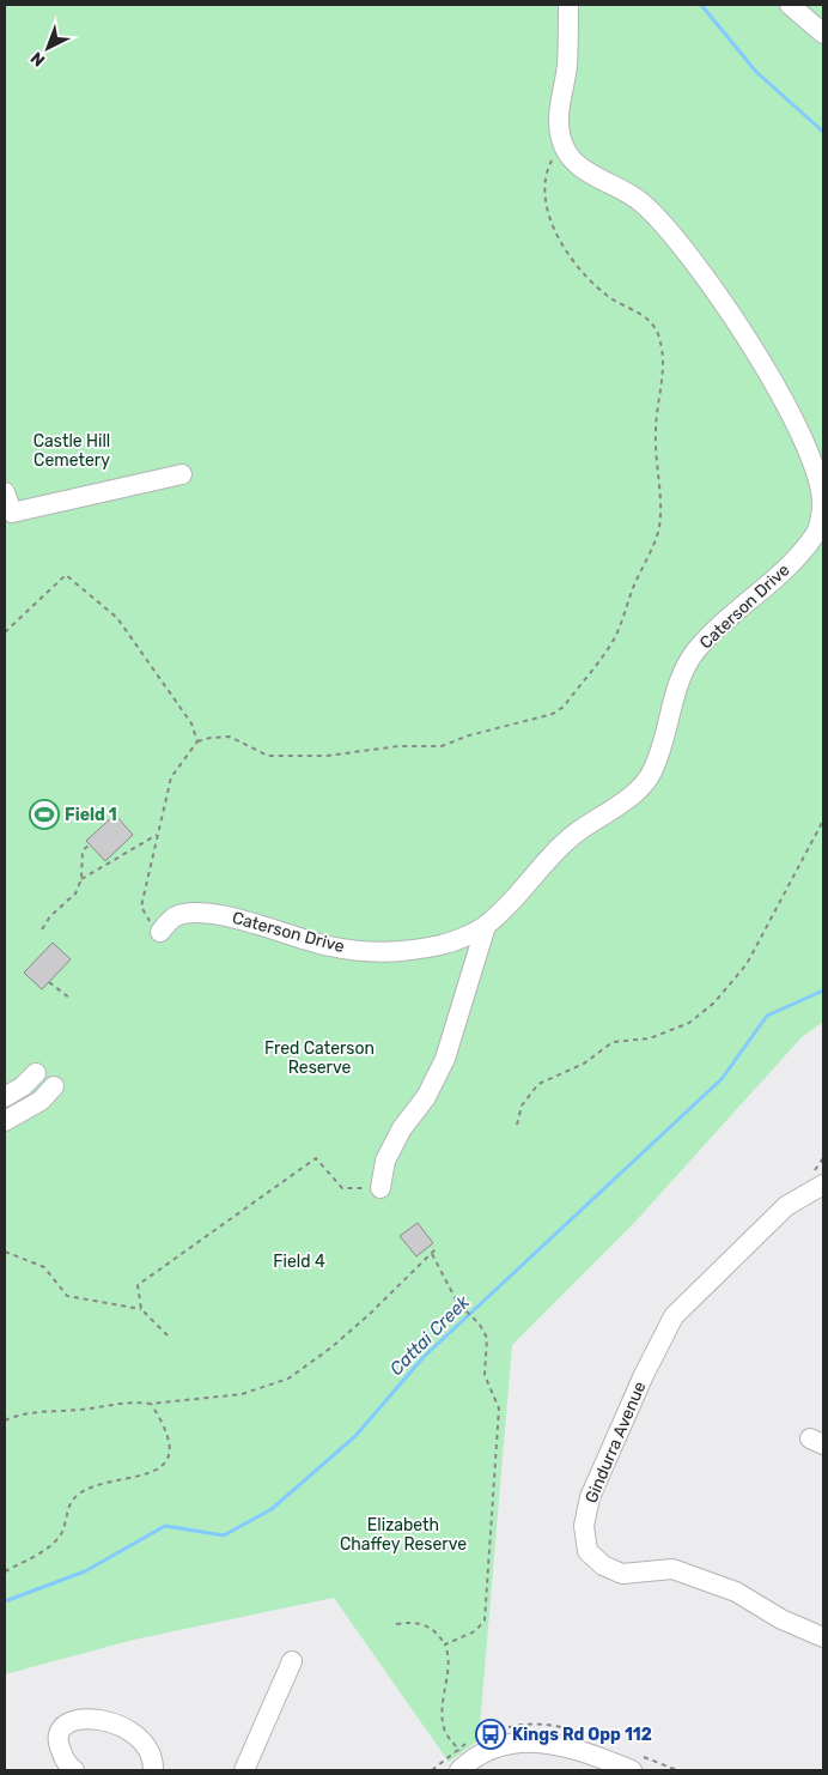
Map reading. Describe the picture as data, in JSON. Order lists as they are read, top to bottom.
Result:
{
  "streets": {
    "street": ["Caterson Drive", "Gindurra Avenue"]
  },
  "water": ["Cattai Creek"],
  "parks": [
    "Castle Hill Cemetery",
    "Fred Caterson Reserve",
    "Field 4",
    "Elizabeth Chaffey Reserve"
  ],
  "places": {
    "sports": ["Field 1"],
    "bus stop": ["Kings Rd Opp 112"]
  },
  "north": "bottom left"
}
